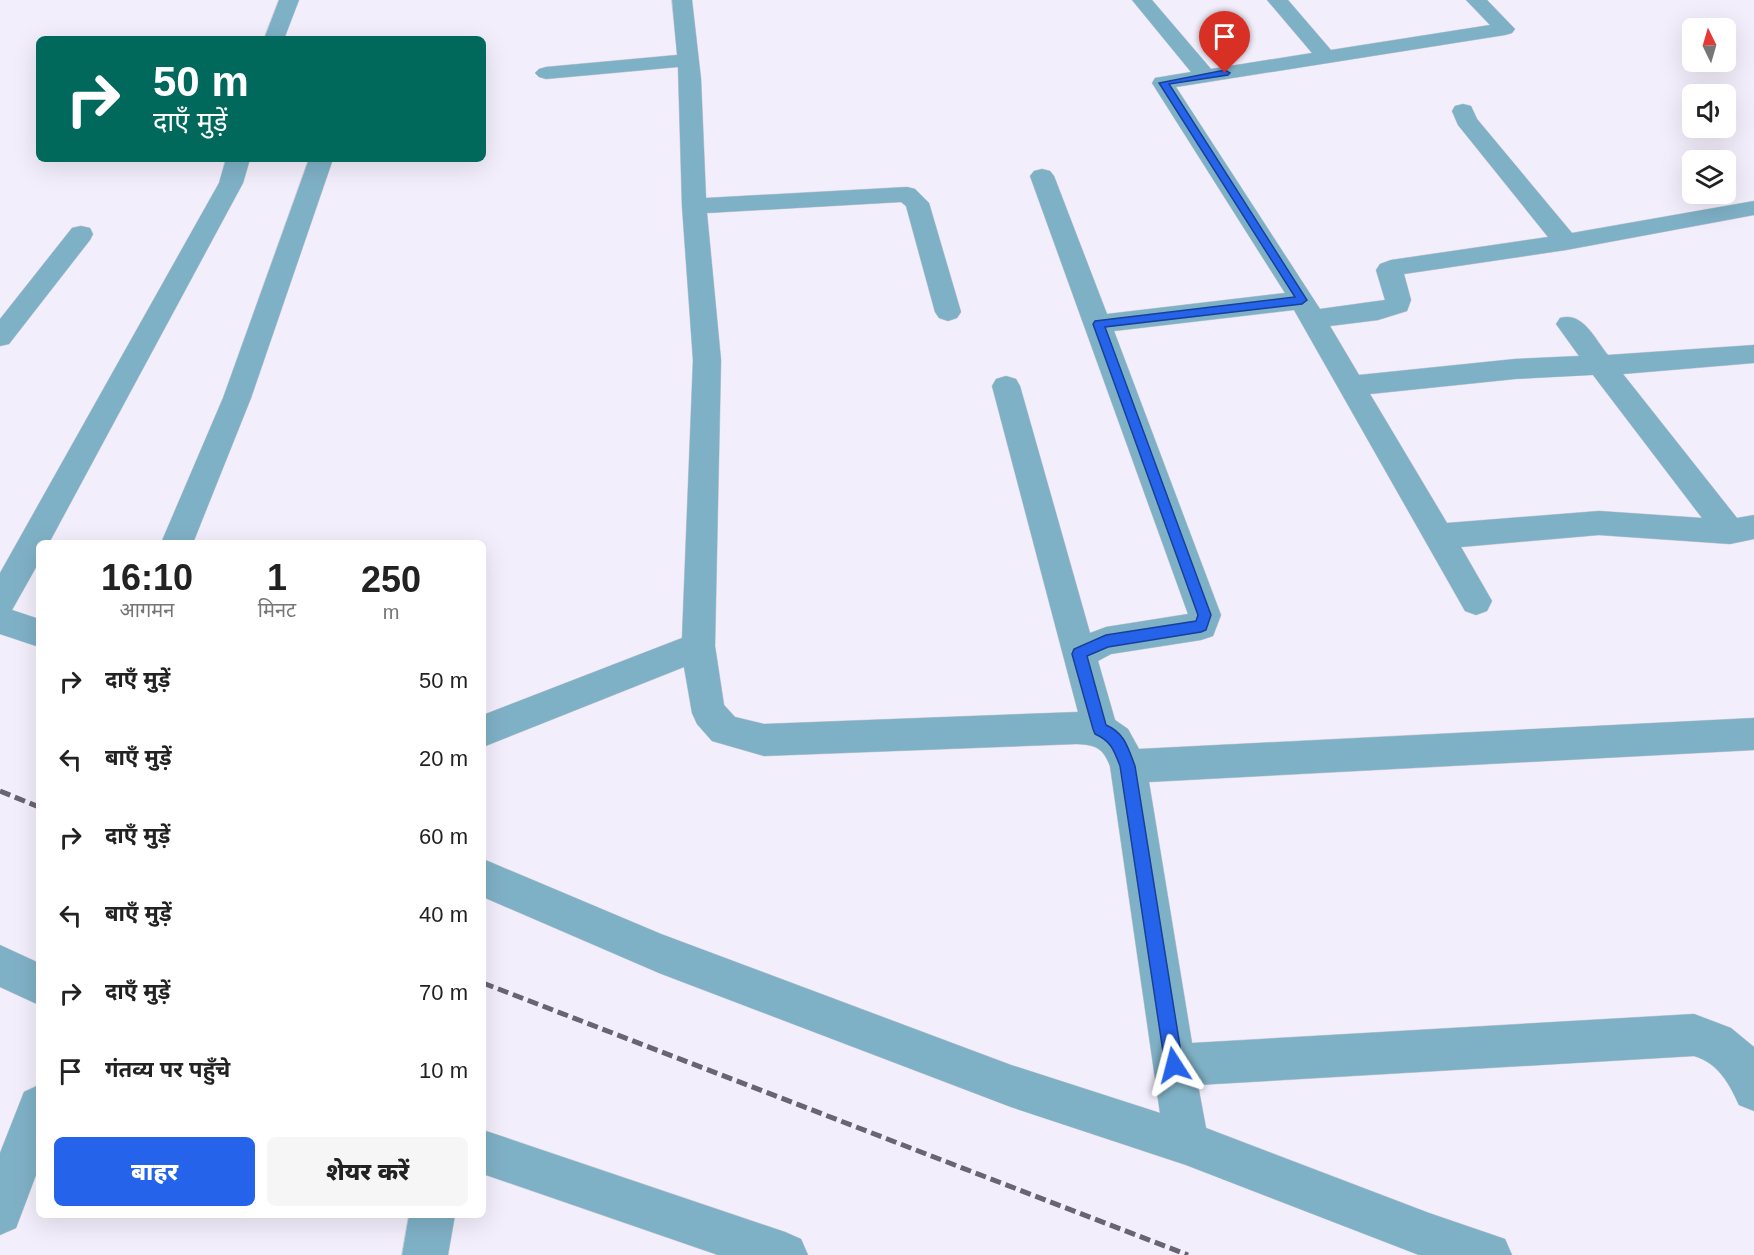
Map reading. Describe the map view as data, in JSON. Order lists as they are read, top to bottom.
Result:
{
  "north": "top",
  "page": {
    "turn": ["50 m", "दाएँ मुड़ें"],
    "eta": [
      "16:10",
      "आगमन",
      "1",
      "मिनट",
      "250",
      "m"
    ],
    "list": [
      {
        "name": "दाएँ मुड़ें",
        "value": "50 m"
      },
      {
        "name": "बाएँ मुड़ें",
        "value": "20 m"
      },
      {
        "name": "दाएँ मुड़ें",
        "value": "60 m"
      },
      {
        "name": "बाएँ मुड़ें",
        "value": "40 m"
      },
      {
        "name": "दाएँ मुड़ें",
        "value": "70 m"
      },
      {
        "name": "गंतव्य पर पहुँचे",
        "value": "10 m"
      }
    ],
    "buttons": ["बाहर", "शेयर करें"]
  }
}
